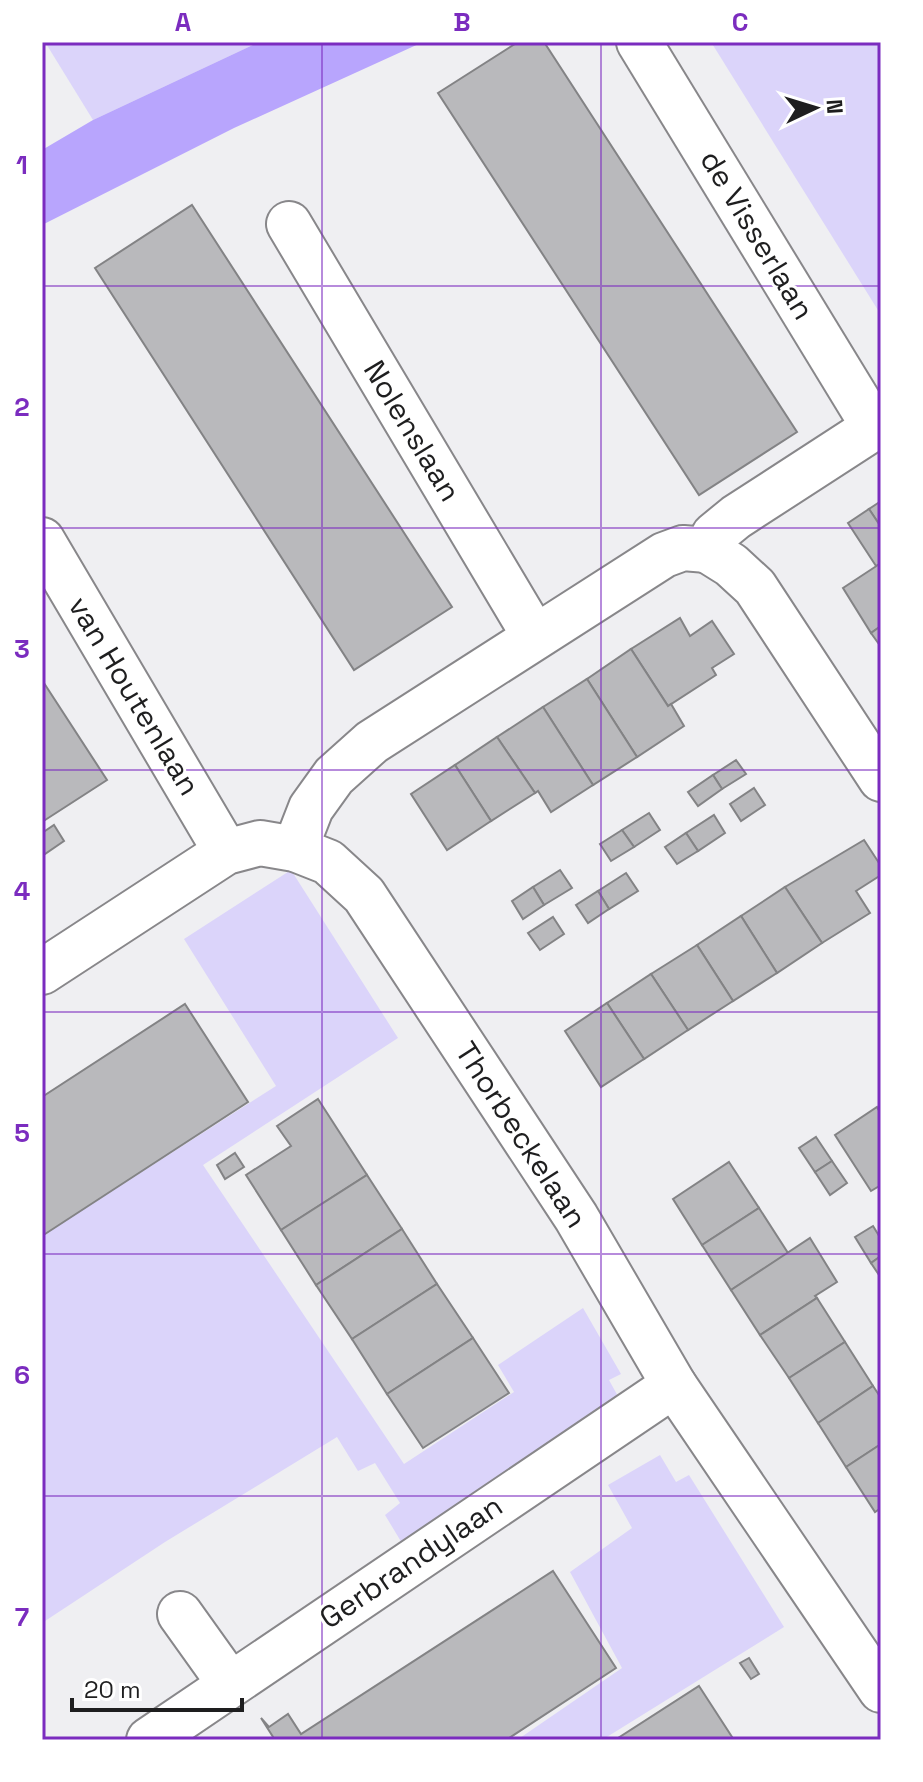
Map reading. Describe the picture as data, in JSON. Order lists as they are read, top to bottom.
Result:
{
  "streets": {
    "street": [
      "de Visserlaan",
      "Nolenslaan",
      "van Houtenlaan",
      "Thorbeckelaan",
      "Gerbrandylaan"
    ]
  },
  "crossings": [
    ["van Houtenlaan", "Thorbeckelaan"],
    ["Thorbeckelaan", "Gerbrandylaan"]
  ],
  "scale_bar": "20 m",
  "north": "right",
  "grid": {
    "columns": ["A", "B", "C"],
    "rows": [
      "1",
      "2",
      "3",
      "4",
      "5",
      "6",
      "7"
    ]
  }
}
